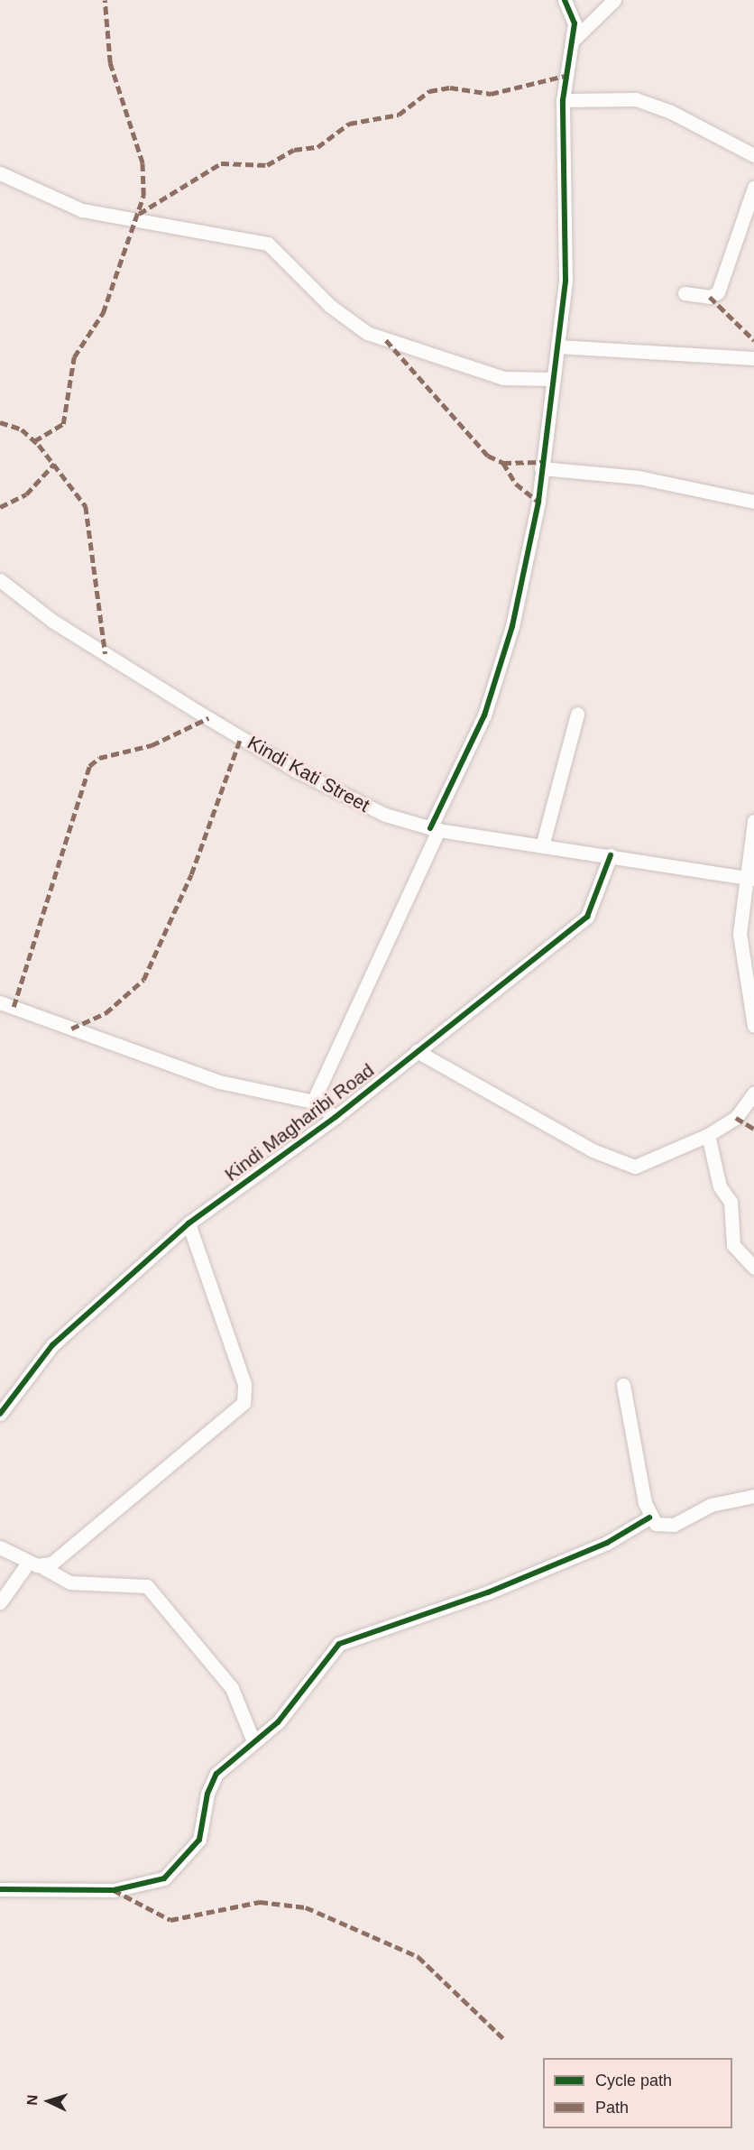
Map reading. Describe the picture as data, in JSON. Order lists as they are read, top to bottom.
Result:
{
  "streets": {
    "street": ["Kindi Kati Street", "Kindi Magharibi Road"]
  },
  "crossings": [
    ["Kindi Kati Street", "Kindi Magharibi Road"]
  ],
  "legend": ["Cycle path", "Path"],
  "north": "left"
}
